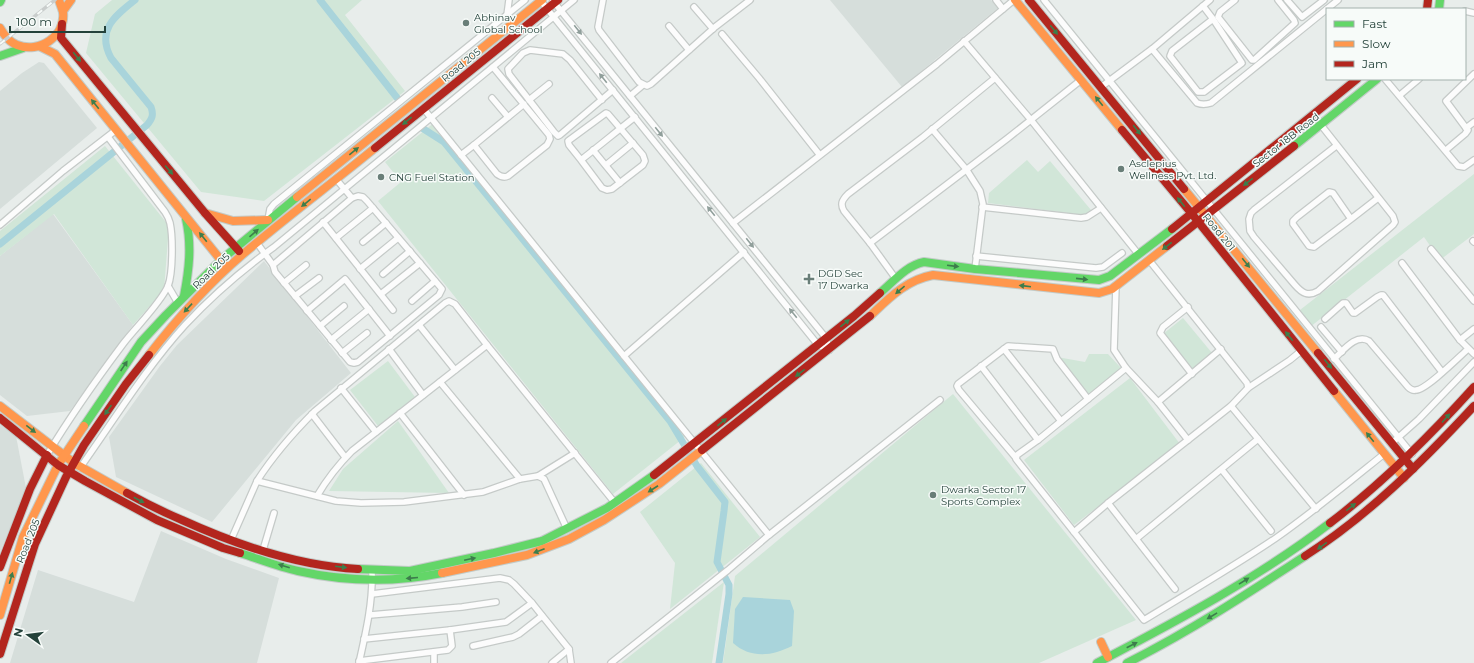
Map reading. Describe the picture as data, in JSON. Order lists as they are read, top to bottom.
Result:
{
  "streets": {
    "street": ["Road 205", "Sector 18B Road", "Road 201"]
  },
  "crossings": [
    ["Road 205", "Sector 18B Road"],
    ["Sector 18B Road", "Road 201"]
  ],
  "places": {
    "other": [
      "Abhinav Global School",
      "Asclepius Wellness Pvt. Ltd.",
      "CNG Fuel Station",
      "Dwarka Sector 17 Sports Complex"
    ],
    "health": ["DGD Sec 17 Dwarka"]
  },
  "legend": ["Fast", "Slow", "Jam"],
  "scale_bar": "100 m",
  "north": "left"
}
